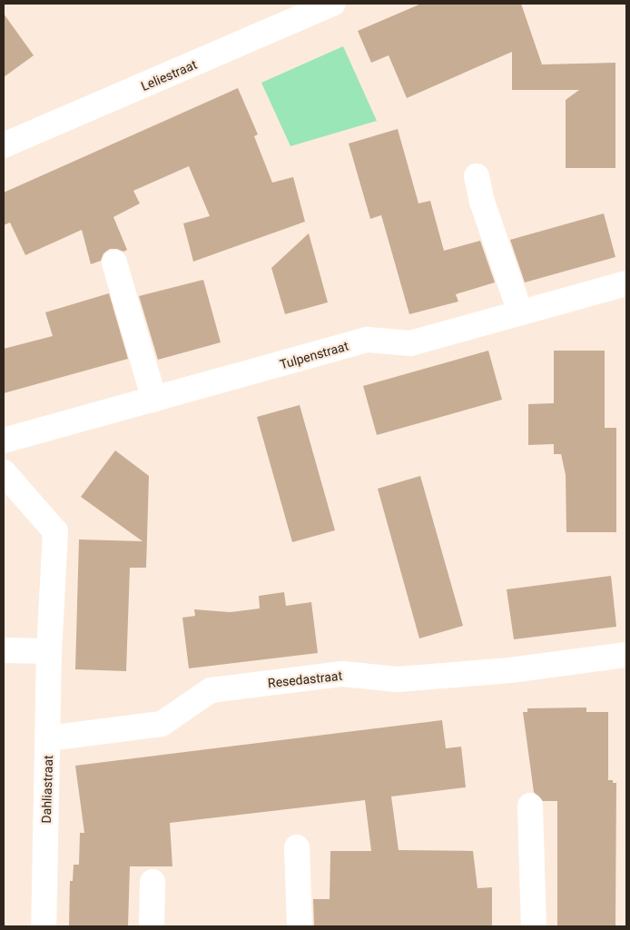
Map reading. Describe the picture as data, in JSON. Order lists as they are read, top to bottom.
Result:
{
  "streets": {
    "street": [
      "Leliestraat",
      "Tulpenstraat",
      "Resedastraat",
      "Dahliastraat"
    ]
  },
  "crossings": [
    ["Resedastraat", "Dahliastraat"]
  ]
}
